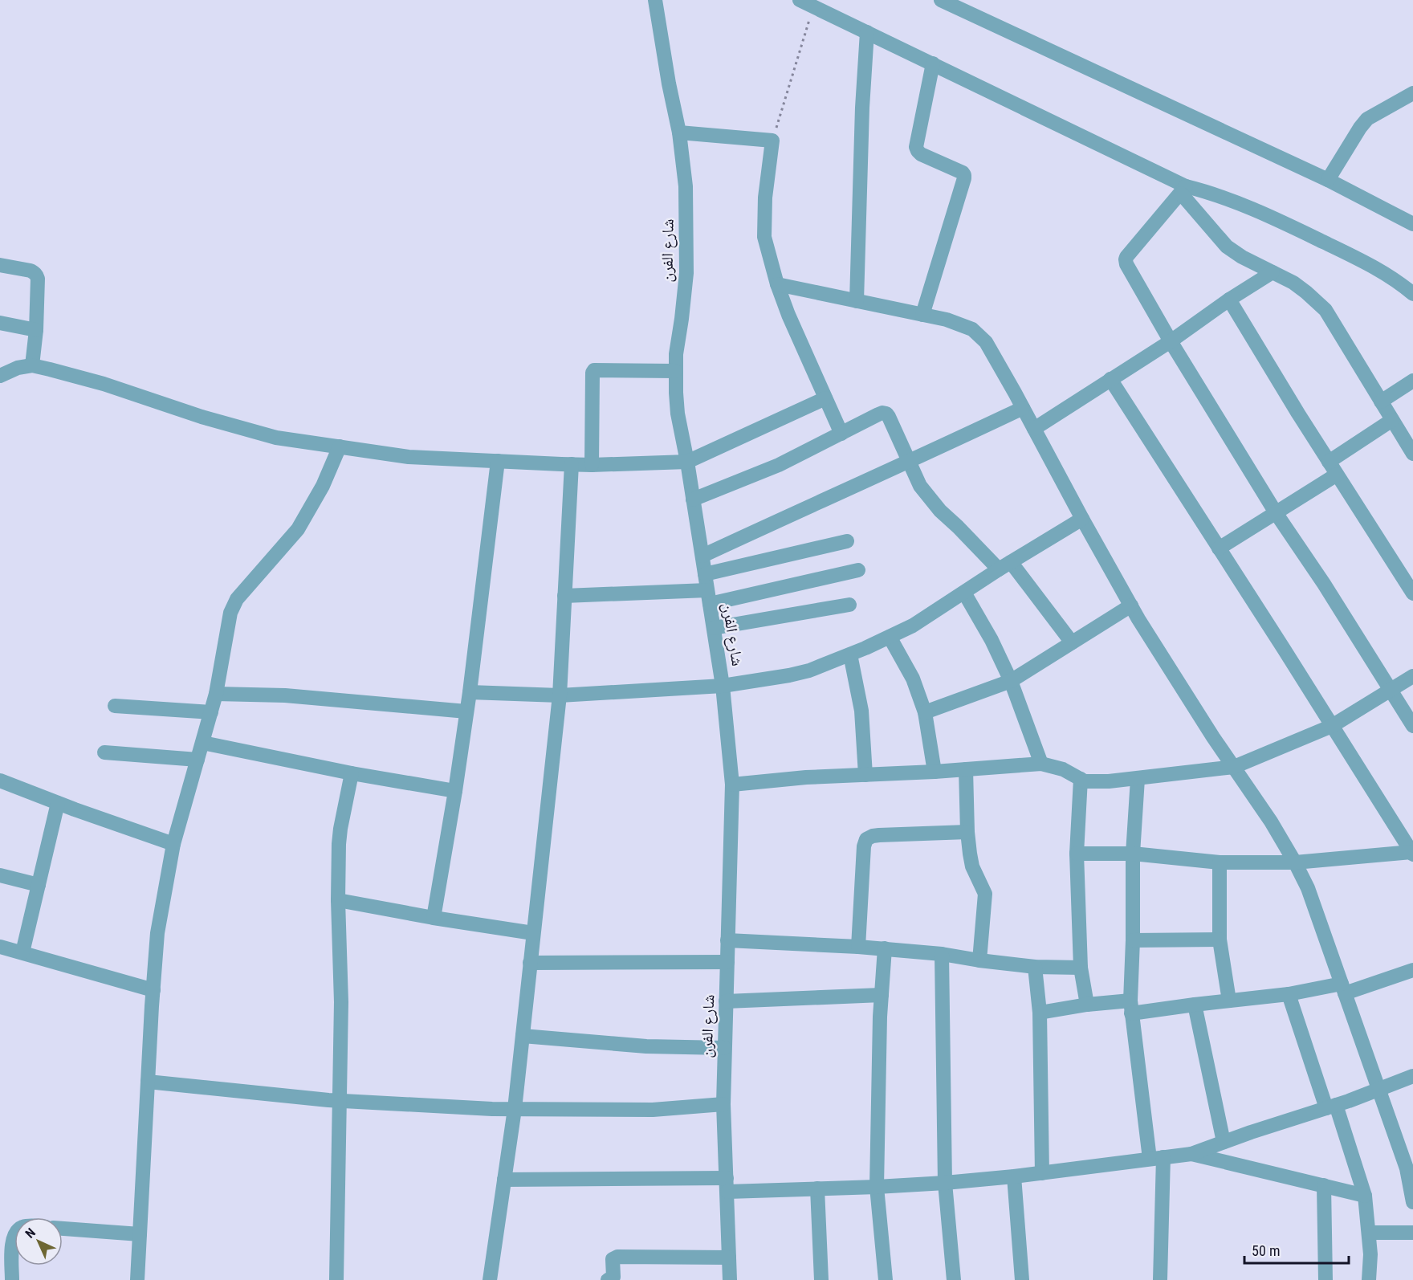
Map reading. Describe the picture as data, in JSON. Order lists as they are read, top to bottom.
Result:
{
  "streets": {
    "street": ["شارع الفرن"]
  },
  "scale_bar": "50 m",
  "north": "top left"
}
